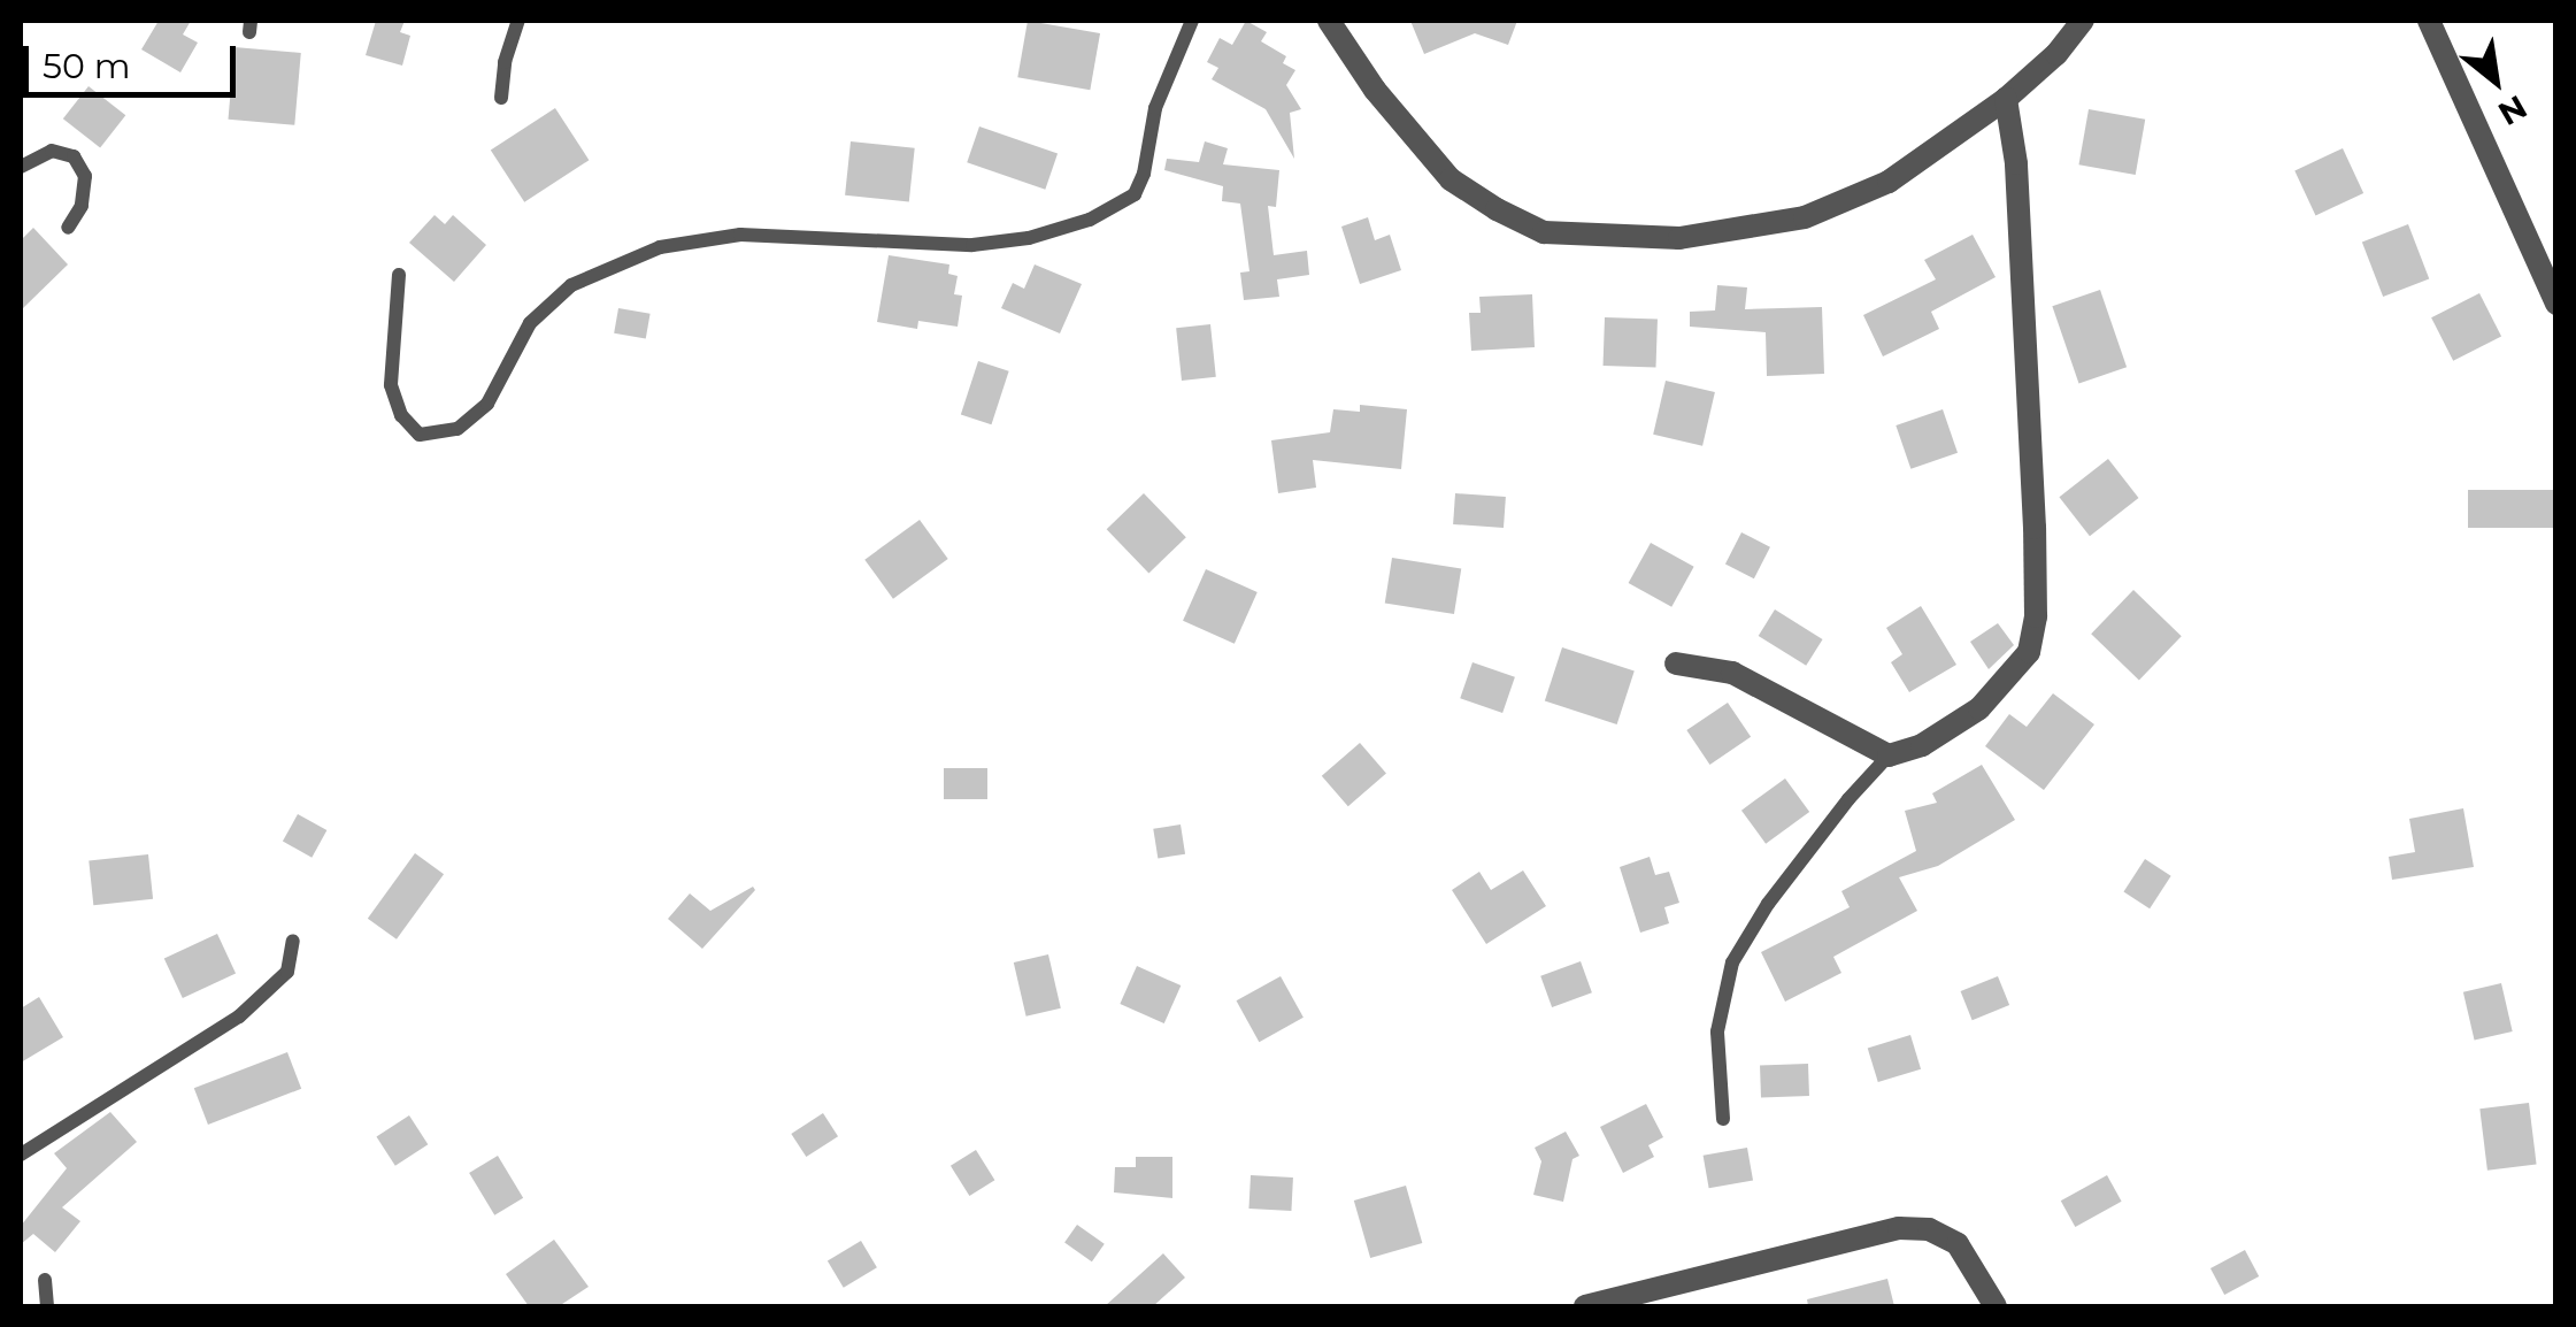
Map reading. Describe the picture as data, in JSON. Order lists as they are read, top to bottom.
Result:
{
  "scale_bar": "50 m",
  "north": "bottom right"
}
